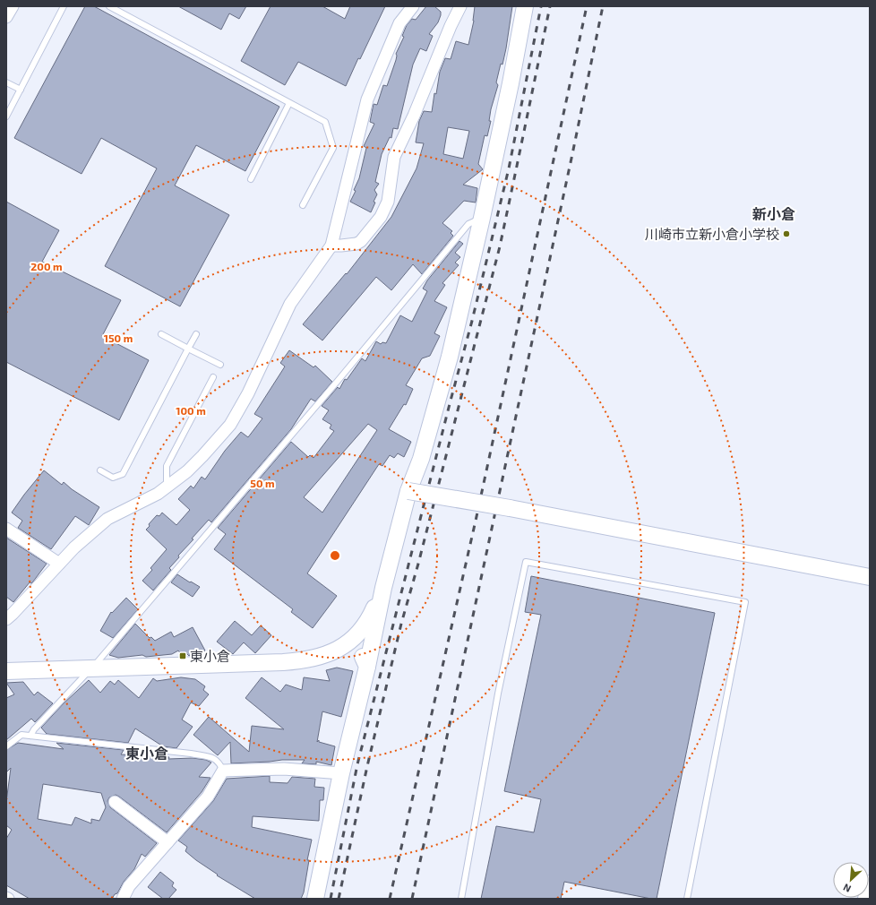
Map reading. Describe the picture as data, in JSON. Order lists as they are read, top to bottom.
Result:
{
  "districts": ["新小倉", "東小倉"],
  "places": {
    "other": ["川崎市立新小倉小学校"],
    "transit": ["東小倉"]
  },
  "north": "bottom left",
  "rings": [
    "200 m",
    "150 m",
    "100 m",
    "50 m"
  ]
}
